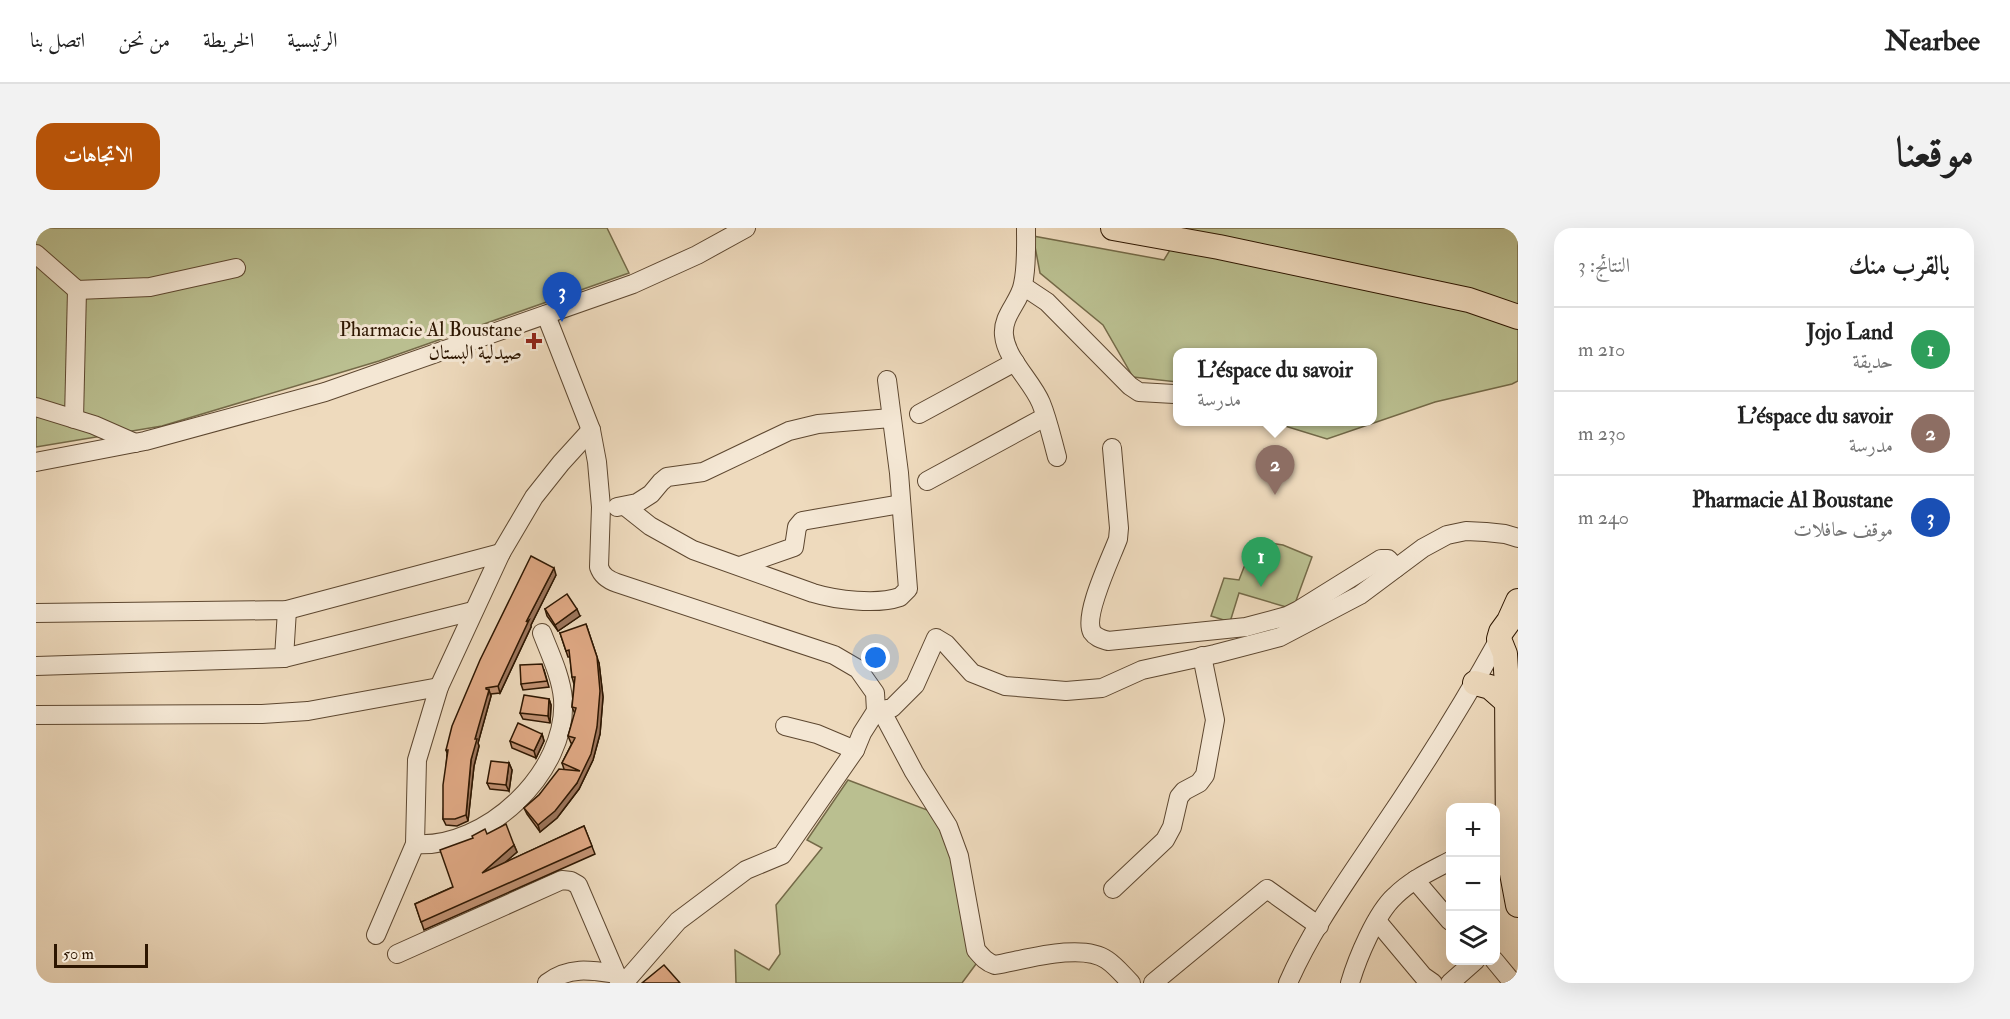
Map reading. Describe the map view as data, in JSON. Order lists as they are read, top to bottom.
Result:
{
  "places": {
    "health": ["Pharmacie Al Boustane صيدلية البستان"]
  },
  "scale_bar": "50 m",
  "page": {
    "header": "Nearbee",
    "nav": [
      "الرئيسية",
      "الخريطة",
      "من نحن",
      "اتصل بنا"
    ],
    "title": "موقعنا",
    "buttons": "الاتجاهات",
    "heading": ["بالقرب منك", "النتائج: 3"],
    "pins": ["3", "2", "1"],
    "list": [
      {
        "mark": "1",
        "name": "Jojo Land",
        "note": "حديقة",
        "value": "210 m"
      },
      {
        "mark": "2",
        "name": "L'éspace du savoir",
        "note": "مدرسة",
        "value": "230 m"
      },
      {
        "mark": "3",
        "name": "Pharmacie Al Boustane",
        "note": "موقف حافلات",
        "value": "240 m"
      }
    ],
    "popup": ["L'éspace du savoir", "مدرسة"],
    "map_buttons": ["+", "−"],
    "scale": "50 m"
  }
}
